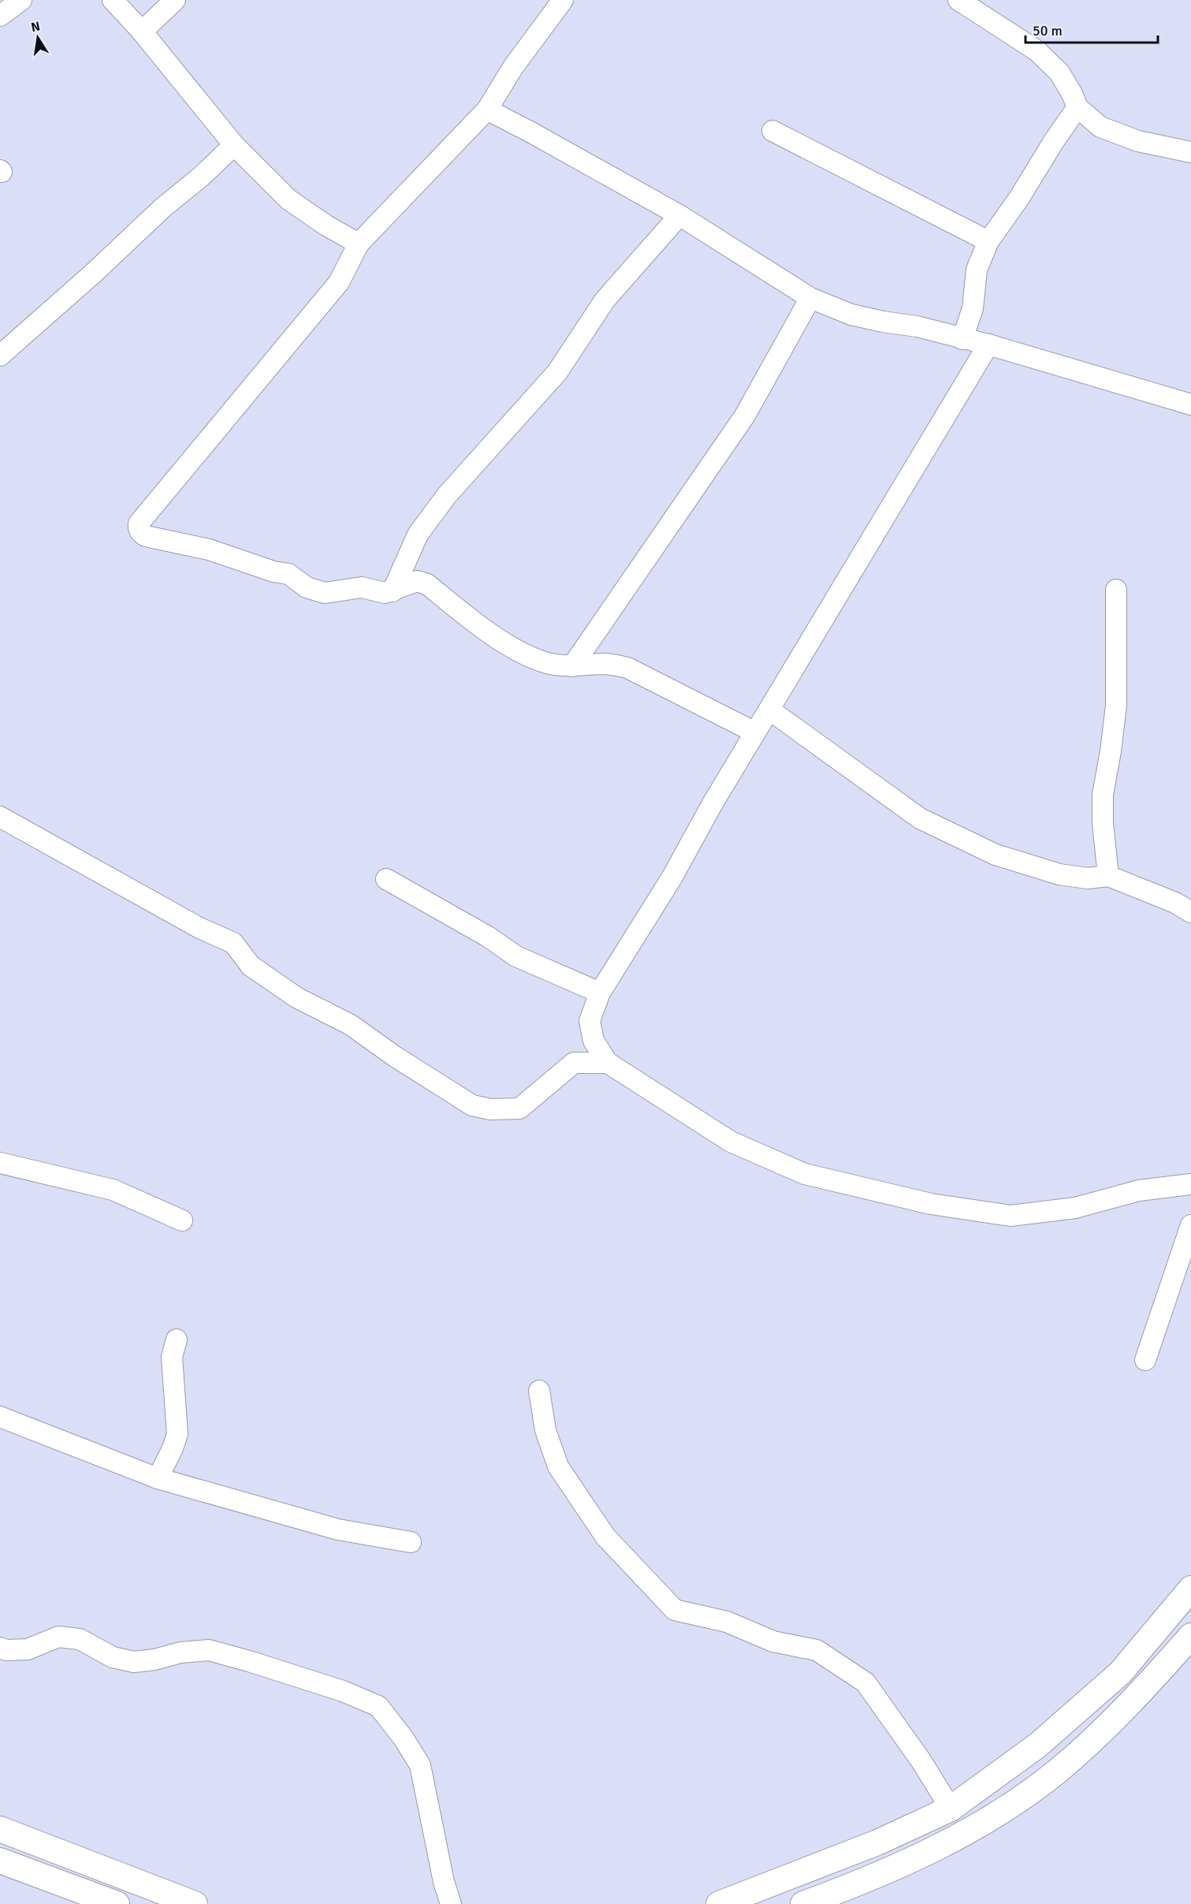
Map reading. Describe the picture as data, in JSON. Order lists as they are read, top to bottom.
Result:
{
  "scale_bar": "50 m",
  "north": "top"
}
